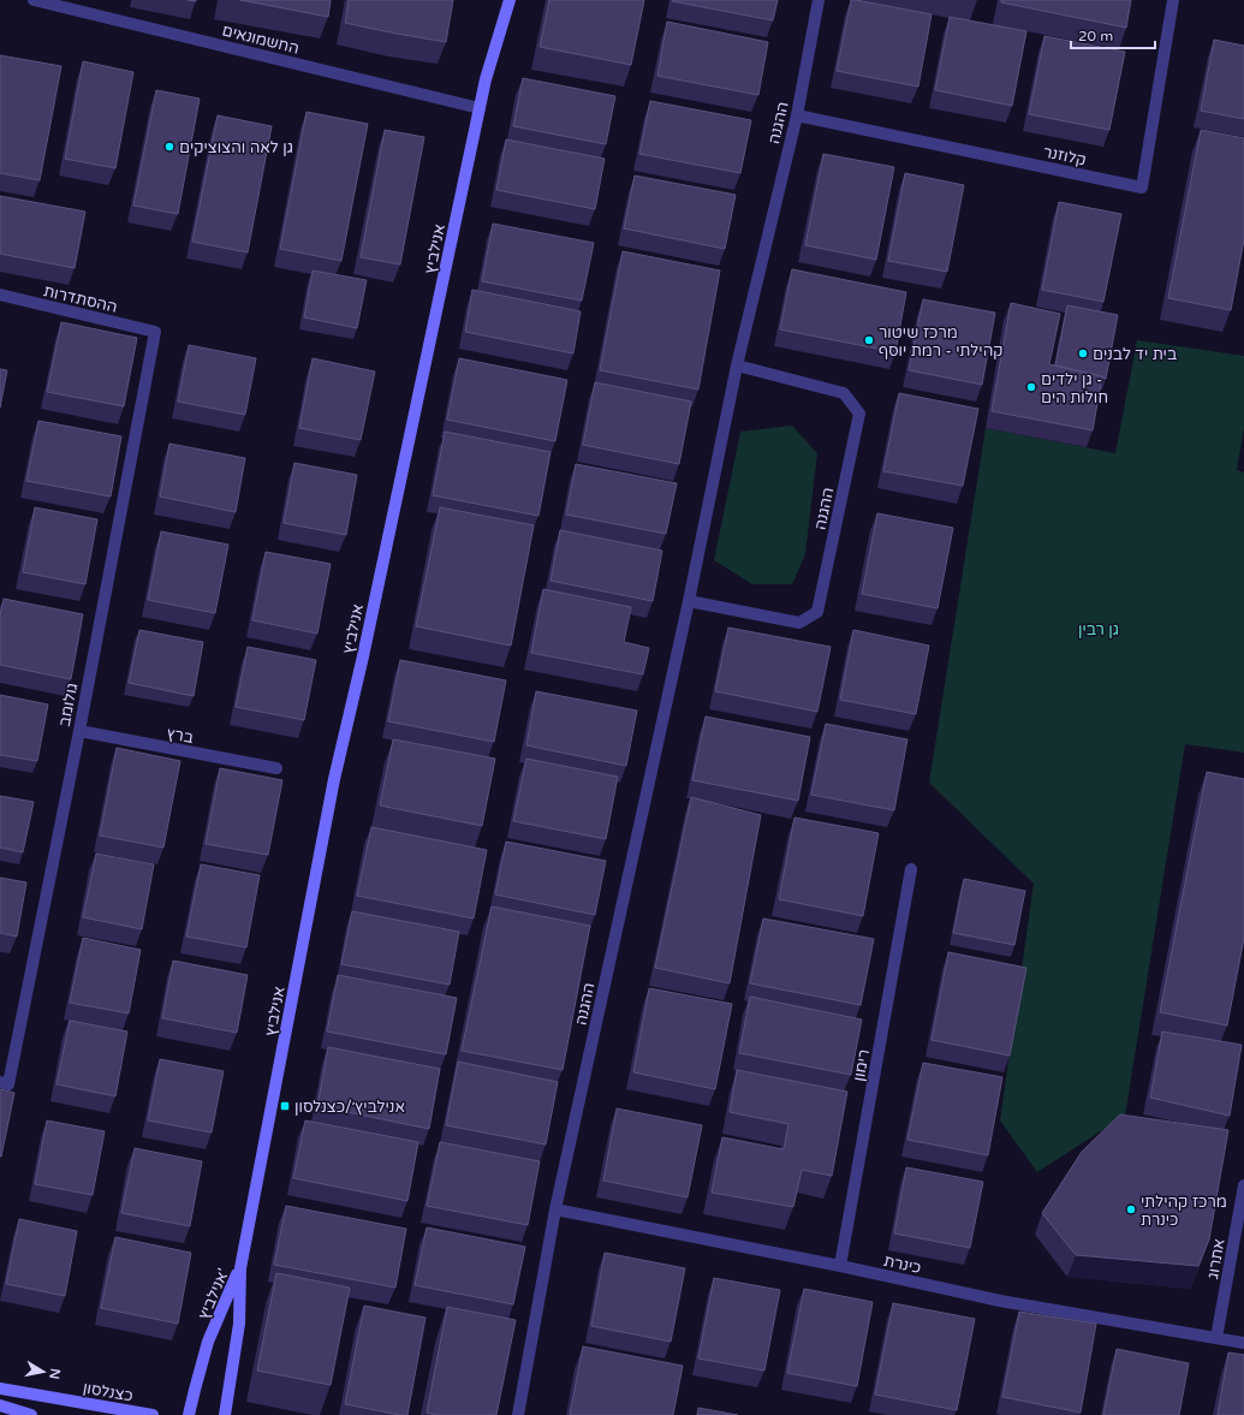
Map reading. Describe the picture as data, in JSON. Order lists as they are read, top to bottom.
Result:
{
  "streets": {
    "street": [
      "החשמונאים",
      "ההגנה",
      "קלוזנר",
      "אנילביץ",
      "ההסתדרות",
      "גולומב",
      "ברץ",
      "רימון",
      "אתרוג",
      "כינרת",
      "אנילביץ'",
      "כצנלסון"
    ]
  },
  "crossings": [
    ["החשמונאים", "אנילביץ"],
    ["ההגנה", "קלוזנר"],
    ["ההגנה", "כינרת"],
    ["אנילביץ", "אנילביץ'"],
    ["ההסתדרות", "גולומב"],
    ["גולומב", "ברץ"],
    ["רימון", "כינרת"],
    ["אתרוג", "כינרת"]
  ],
  "parks": ["גן רבין"],
  "places": {
    "other": [
      "גן לאה והצוציקים",
      "מרכז שיטור קהילתי - רמת יוסף",
      "בית יד לבנים",
      "גן ילדים - חולות הים",
      "מרכז קהילתי כינרת"
    ],
    "transit": ["אנילביץ׳/כצנלסון"]
  },
  "scale_bar": "20 m",
  "north": "right"
}
